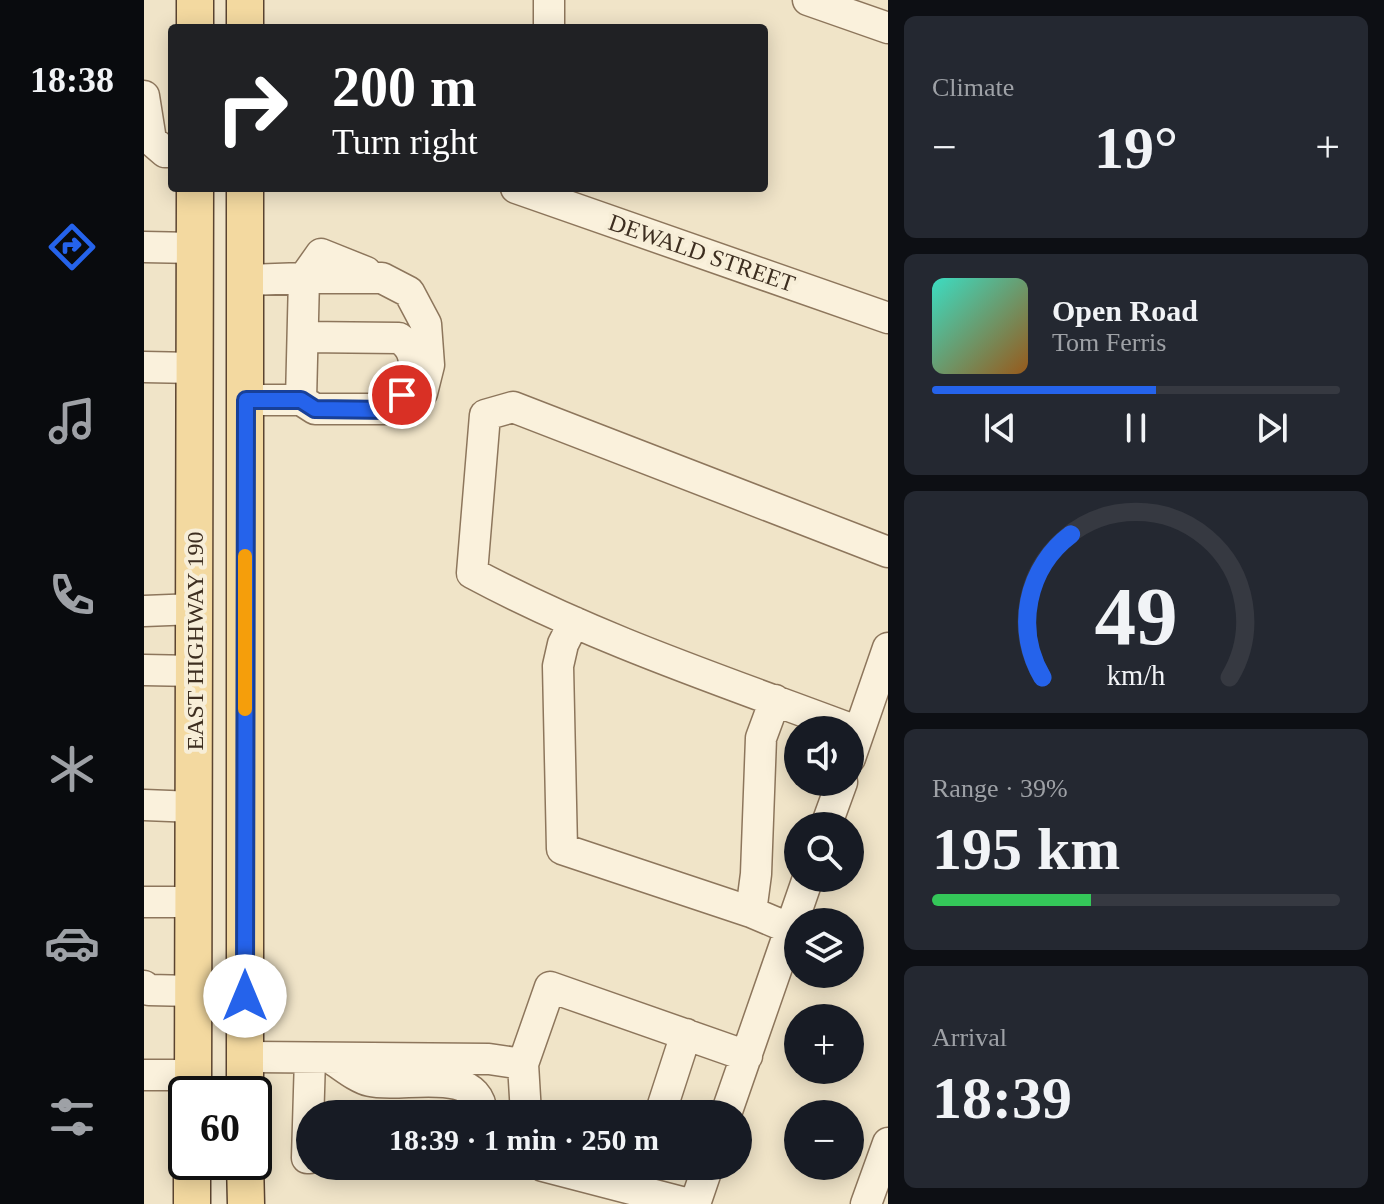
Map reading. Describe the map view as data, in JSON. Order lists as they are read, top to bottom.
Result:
{
  "streets": {
    "main road": ["EAST HIGHWAY 190"],
    "street": ["DEWALD STREET"]
  },
  "page": {
    "tabs": "18:38",
    "tile": [
      "Climate",
      ["Range · 39%", "195 km"],
      ["Arrival", "18:39"]
    ],
    "turn": ["200 m", "Turn right"],
    "heat": ["−", "19°", "+"],
    "song": ["Open Road", "Tom Ferris"],
    "map_buttons": ["+", "−"],
    "limit": "60",
    "trip": "18:39 · 1 min · 250 m",
    "gauge": ["49", "km/h"]
  }
}
